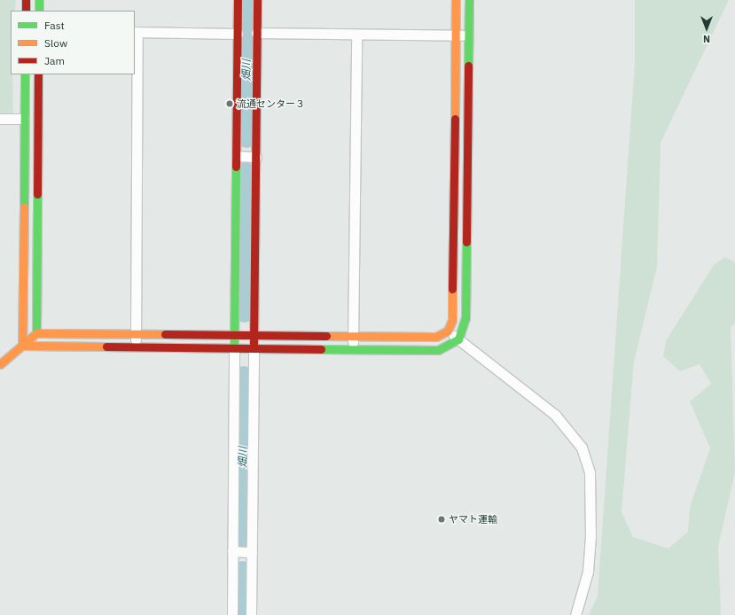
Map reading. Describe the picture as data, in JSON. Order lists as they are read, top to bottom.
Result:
{
  "water": ["畑川"],
  "places": ["流通センター３", "ヤマト運輸"],
  "legend": ["Fast", "Slow", "Jam"],
  "north": "bottom"
}
